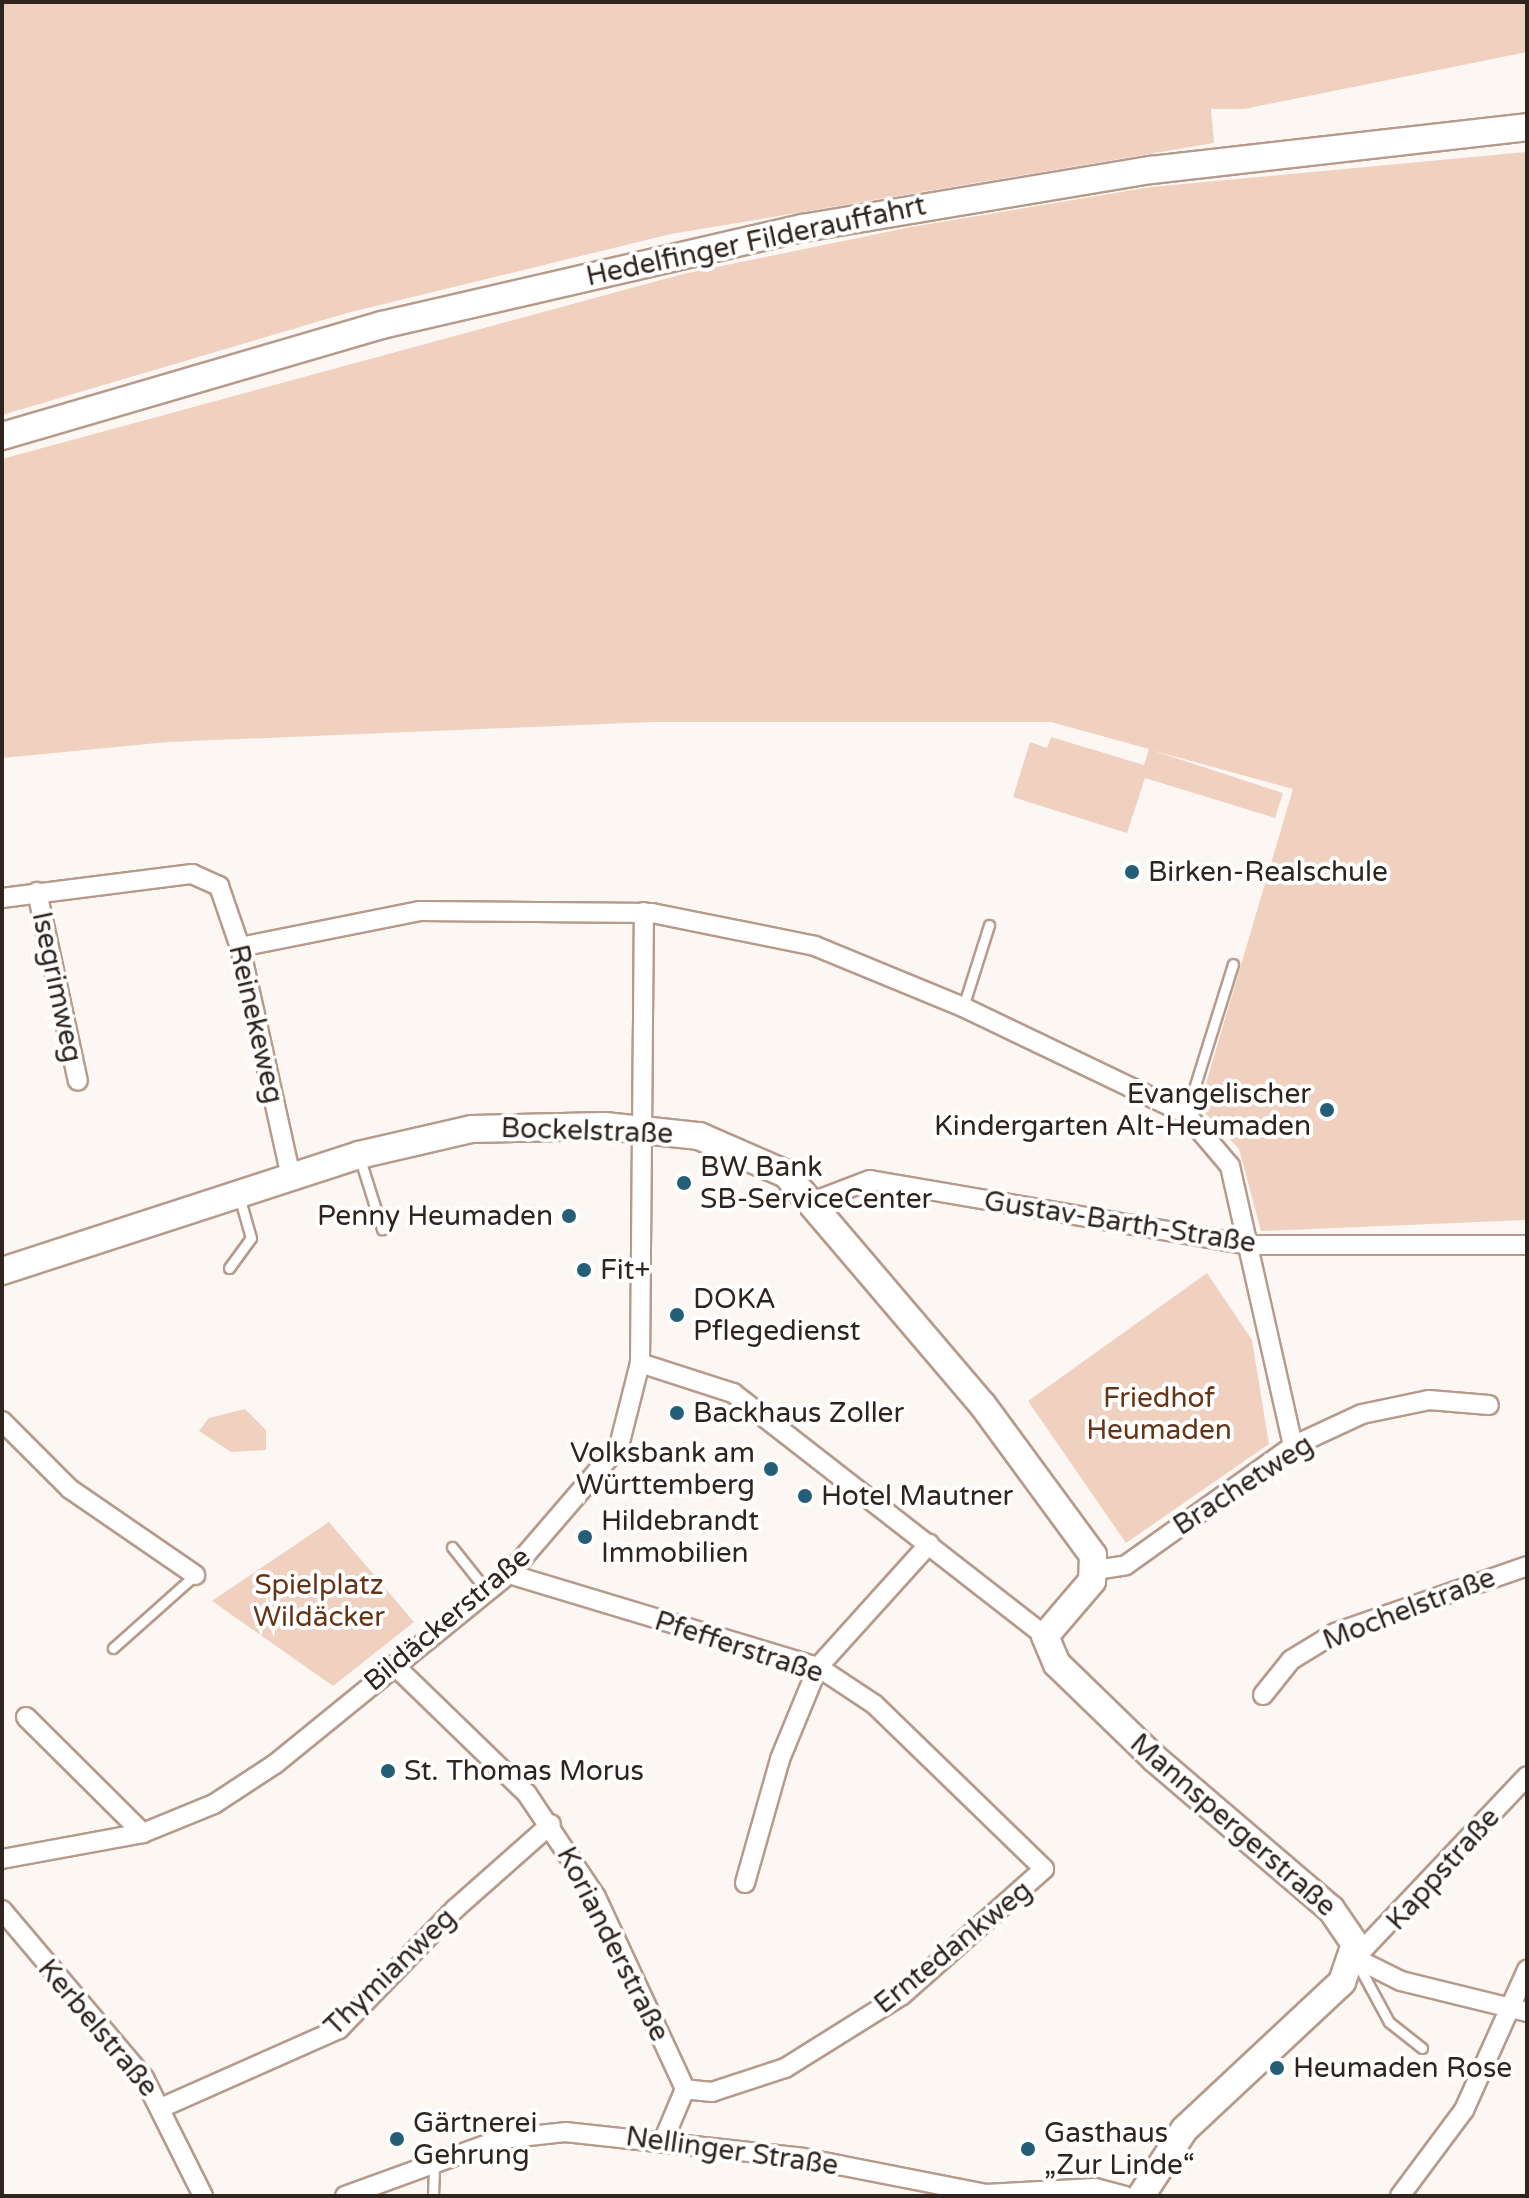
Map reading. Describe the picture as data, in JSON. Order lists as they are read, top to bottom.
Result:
{
  "streets": {
    "street": [
      "Hedelfinger Filderauffahrt",
      "Isegrimweg",
      "Reinekeweg",
      "Bockelstraße",
      "Gustav-Barth-Straße",
      "Brachetweg",
      "Mochelstraße",
      "Bildäckerstraße",
      "Pfefferstraße",
      "Mannspergerstraße",
      "Kappstraße",
      "Korianderstraße",
      "Erntedankweg",
      "Thymianweg",
      "Kerbelstraße",
      "Nellinger Straße"
    ]
  },
  "crossings": [
    ["Isegrimweg", "Reinekeweg"],
    ["Reinekeweg", "Bockelstraße"],
    ["Bockelstraße", "Gustav-Barth-Straße"],
    ["Bockelstraße", "Brachetweg"],
    ["Bockelstraße", "Bildäckerstraße"],
    ["Bildäckerstraße", "Pfefferstraße"],
    ["Bildäckerstraße", "Korianderstraße"],
    ["Pfefferstraße", "Erntedankweg"],
    ["Mannspergerstraße", "Kappstraße"],
    ["Korianderstraße", "Erntedankweg"],
    ["Korianderstraße", "Thymianweg"],
    ["Thymianweg", "Kerbelstraße"]
  ],
  "parks": ["Friedhof Heumaden", "Spielplatz Wildäcker"],
  "places": [
    "Birken-Realschule",
    "Evangelischer Kindergarten Alt-Heumaden",
    "BW Bank SB-ServiceCenter",
    "Penny Heumaden",
    "Fit+",
    "DOKA Pflegedienst",
    "Backhaus Zoller",
    "Volksbank am Württemberg",
    "Hotel Mautner",
    "Hildebrandt Immobilien",
    "St. Thomas Morus",
    "Heumaden Rose",
    "Gärtnerei Gehrung",
    "Gasthaus „Zur Linde“"
  ]
}
